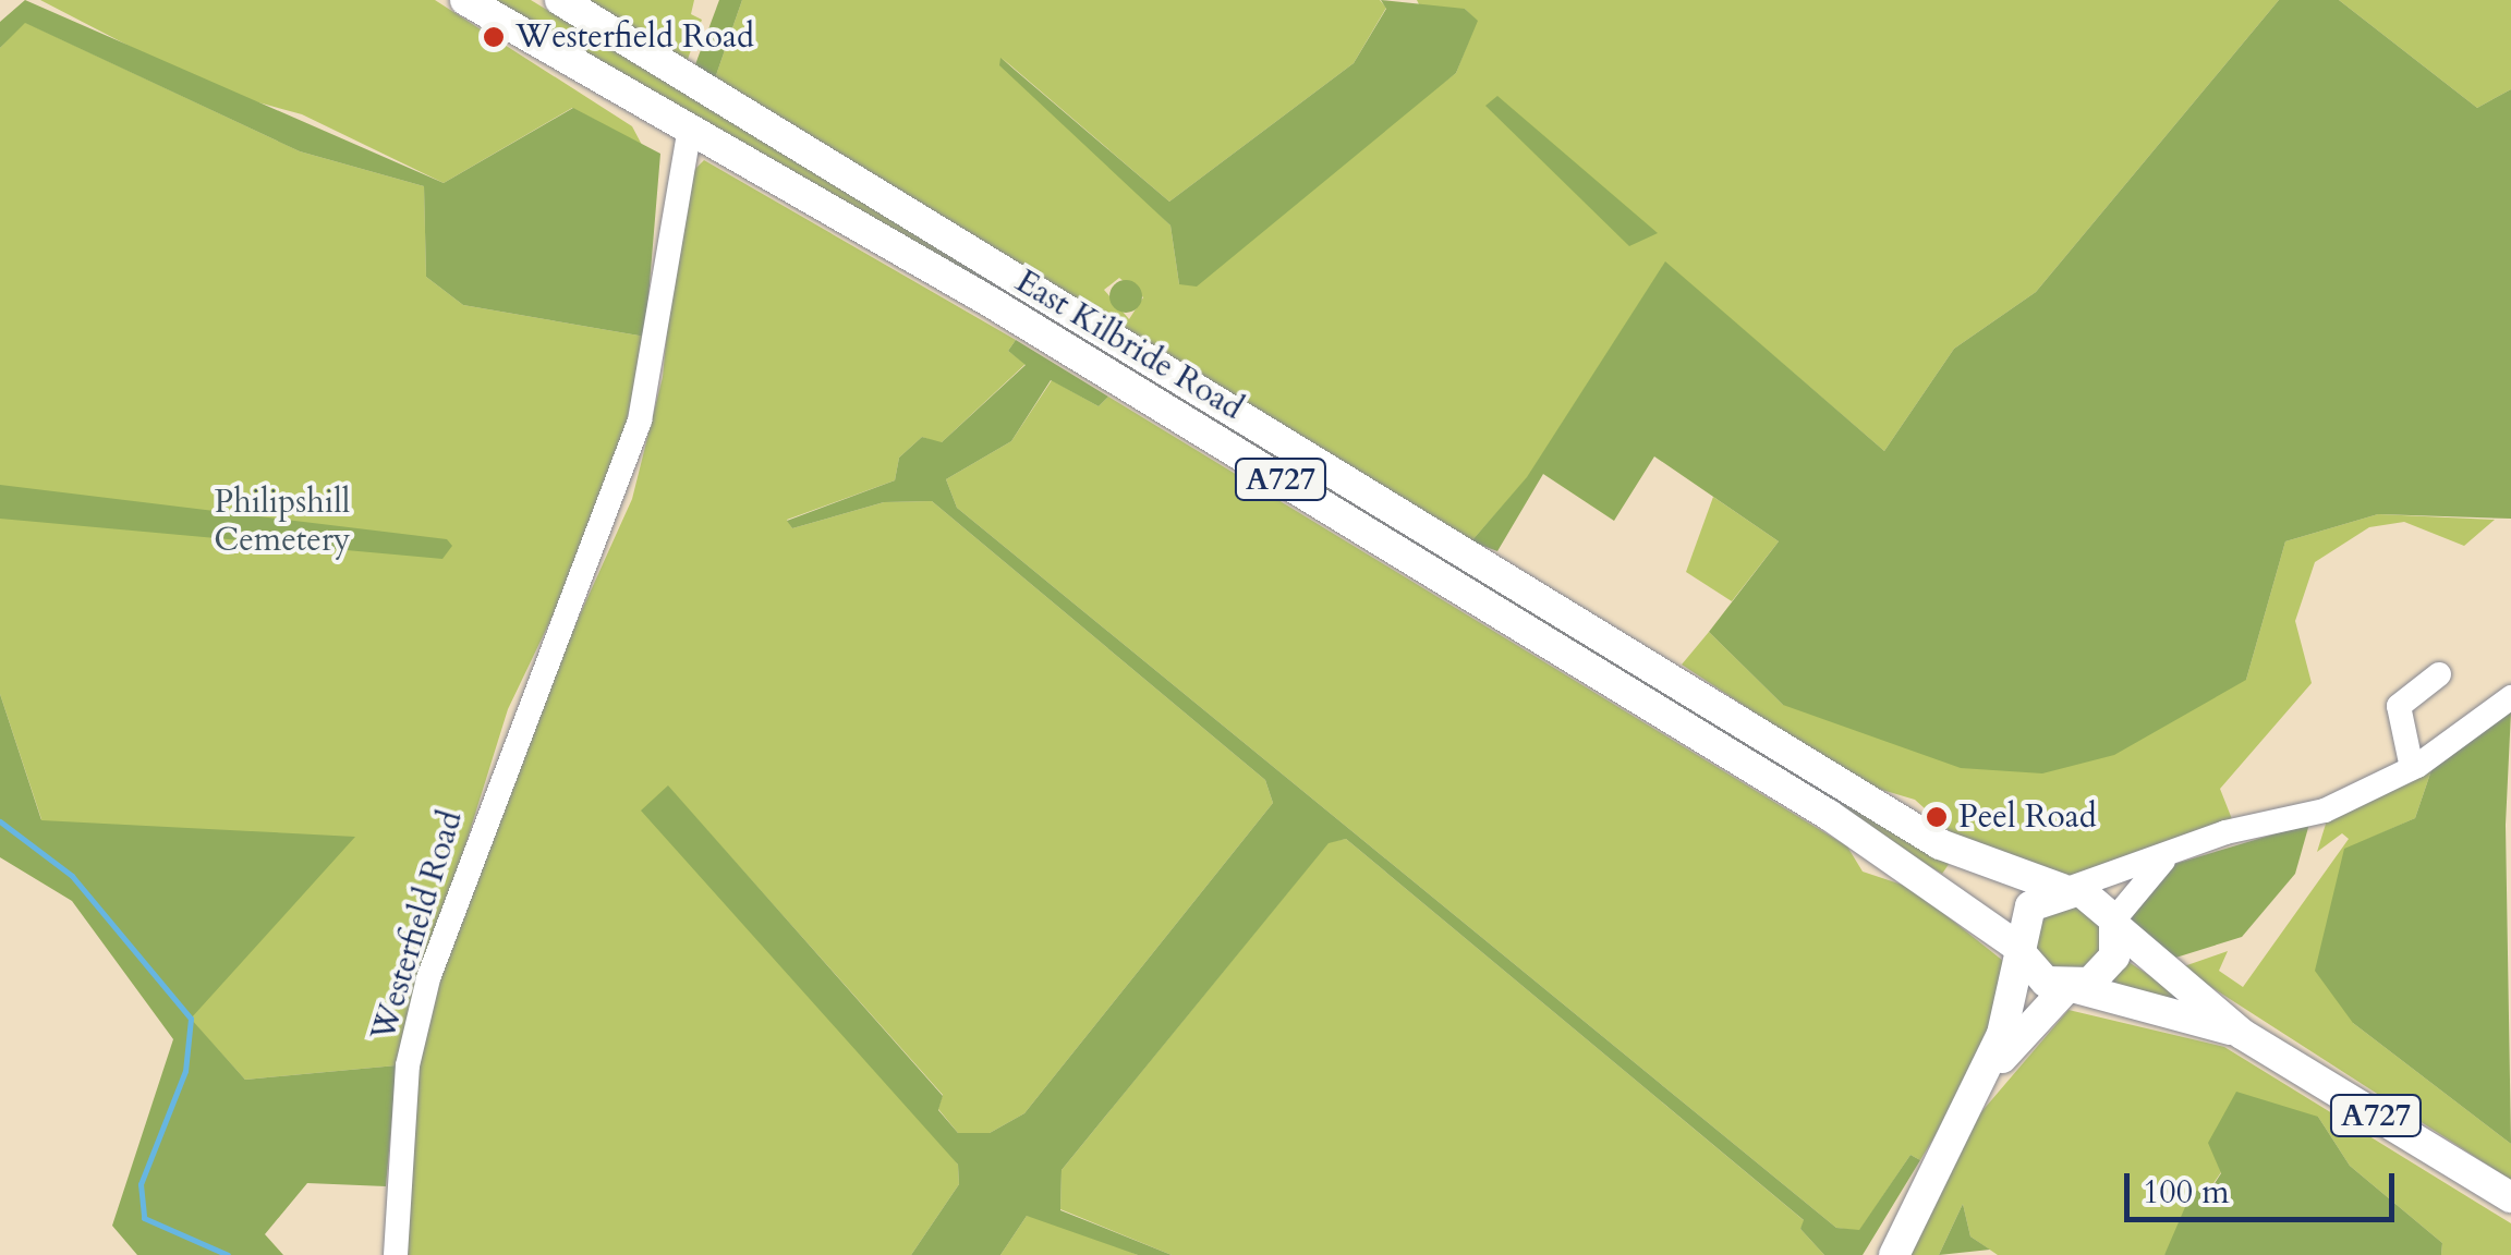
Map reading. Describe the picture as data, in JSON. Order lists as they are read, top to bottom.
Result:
{
  "streets": {
    "main road": ["East Kilbride Road", "A727"],
    "street": ["Westerfield Road"]
  },
  "crossings": [
    ["East Kilbride Road", "A727"],
    ["East Kilbride Road", "Westerfield Road"]
  ],
  "parks": ["Philipshill Cemetery"],
  "places": ["Westerfield Road", "Peel Road"],
  "scale_bar": "100 m"
}
